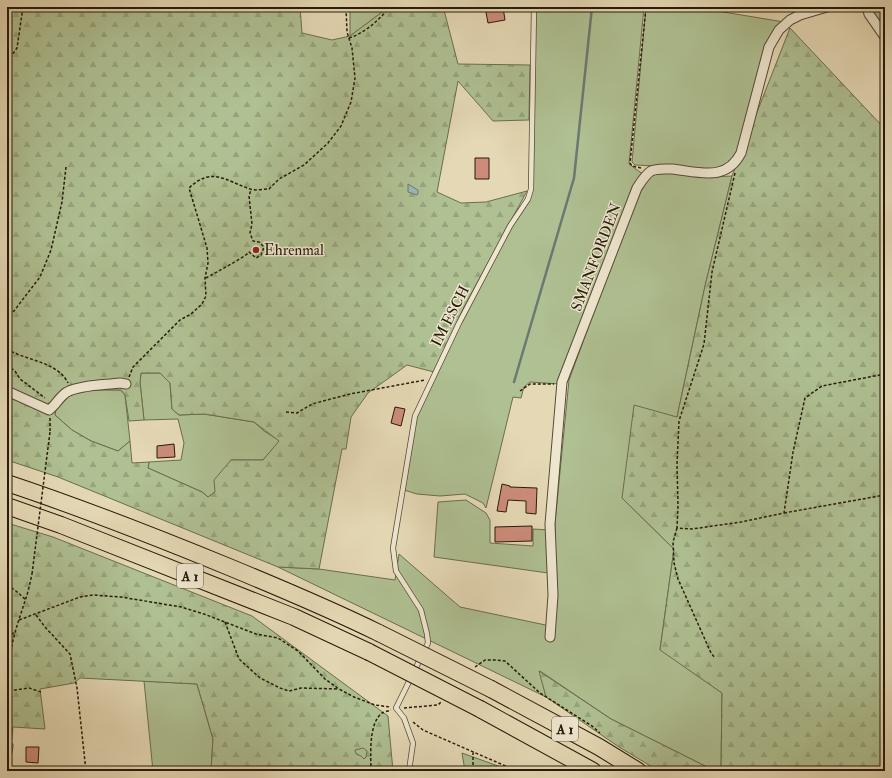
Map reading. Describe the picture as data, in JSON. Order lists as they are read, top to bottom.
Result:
{
  "streets": {
    "highway": ["A 1"],
    "street": ["SMANFORDEN"],
    "lane": ["IM ESCH"]
  },
  "places": ["Ehrenmal"]
}
